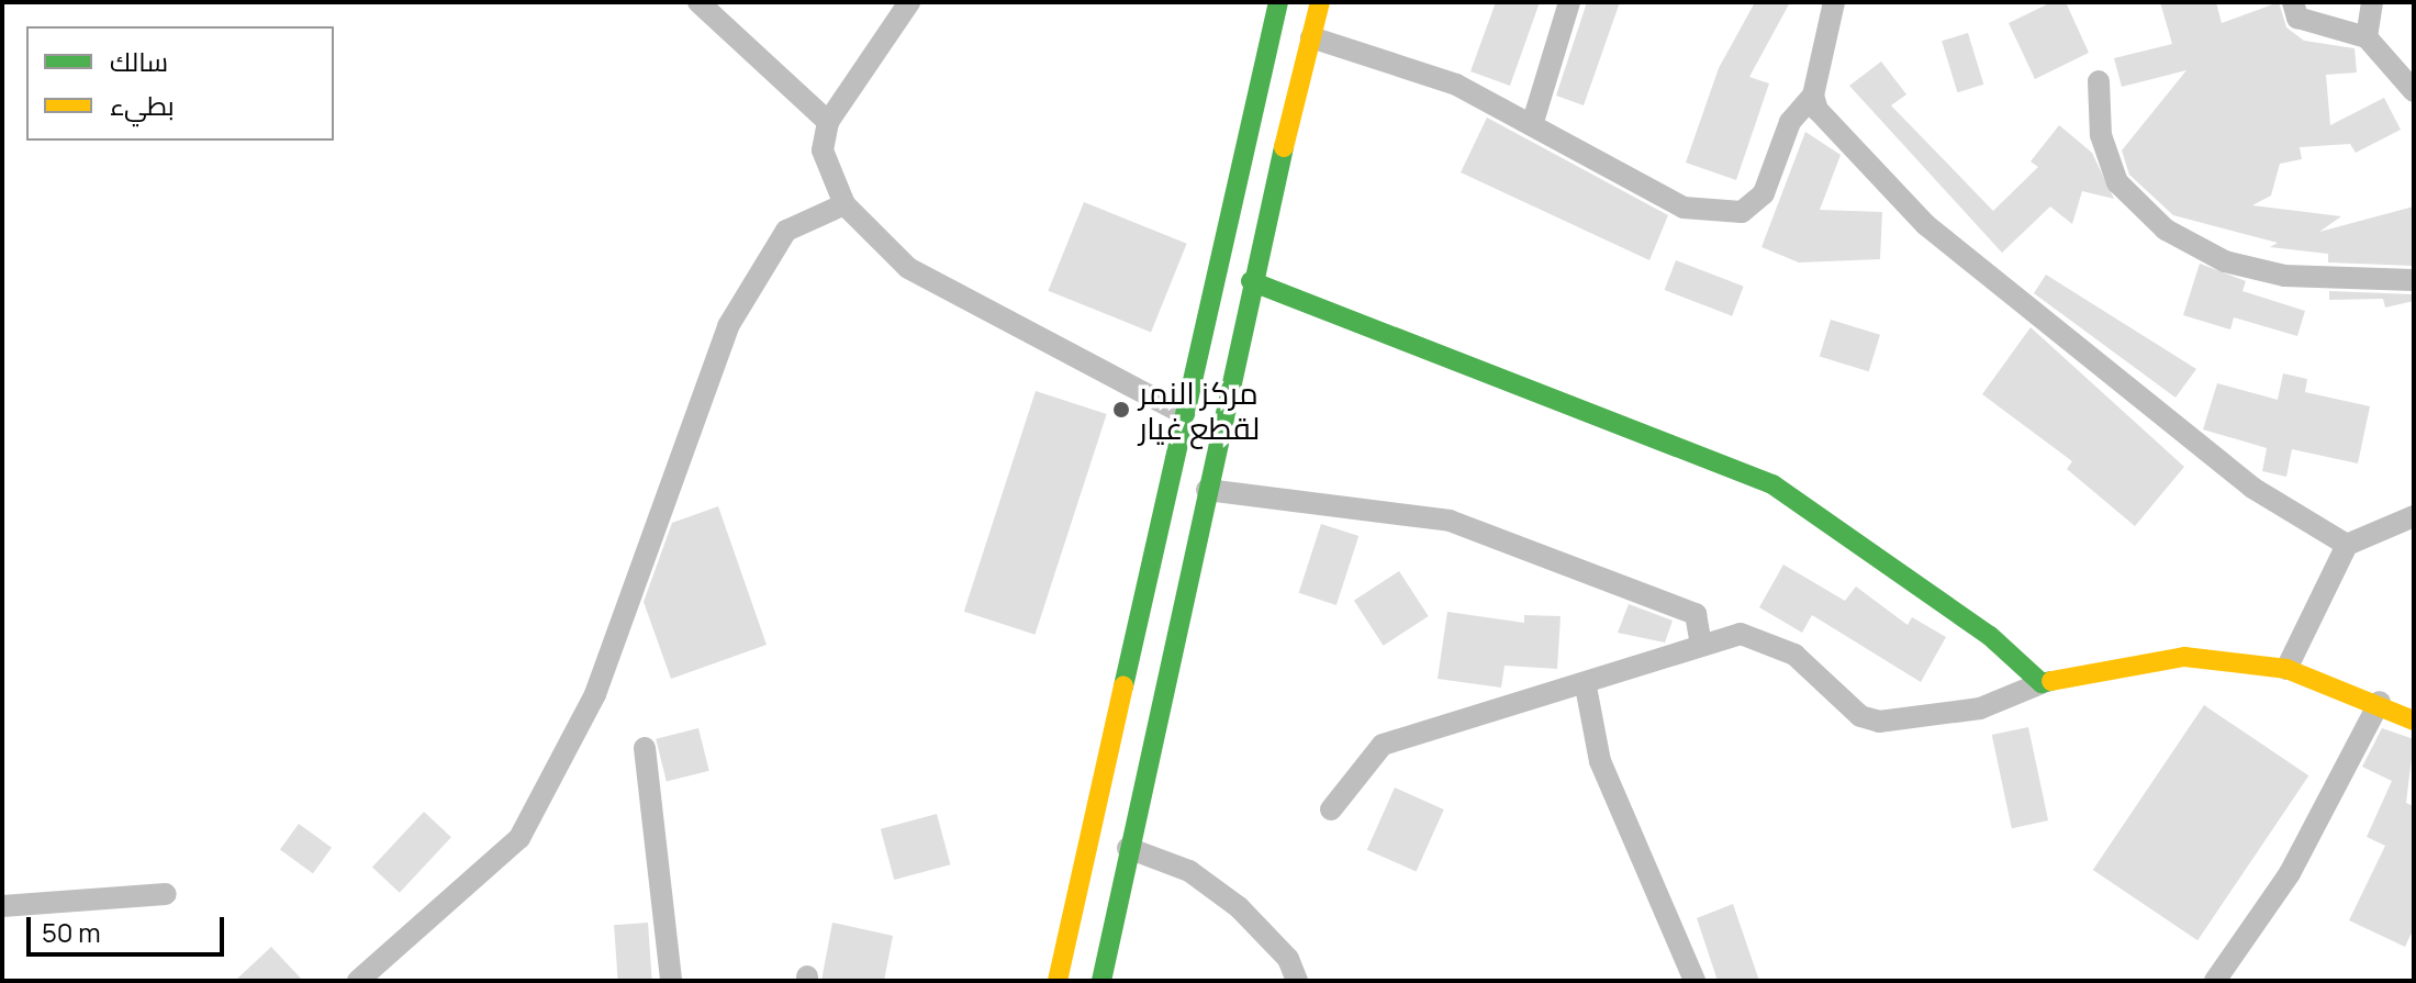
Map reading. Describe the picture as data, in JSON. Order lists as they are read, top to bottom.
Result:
{
  "places": ["مركز النمر لقطع غيار"],
  "legend": ["سالك", "بطيء"],
  "scale_bar": "50 m"
}
